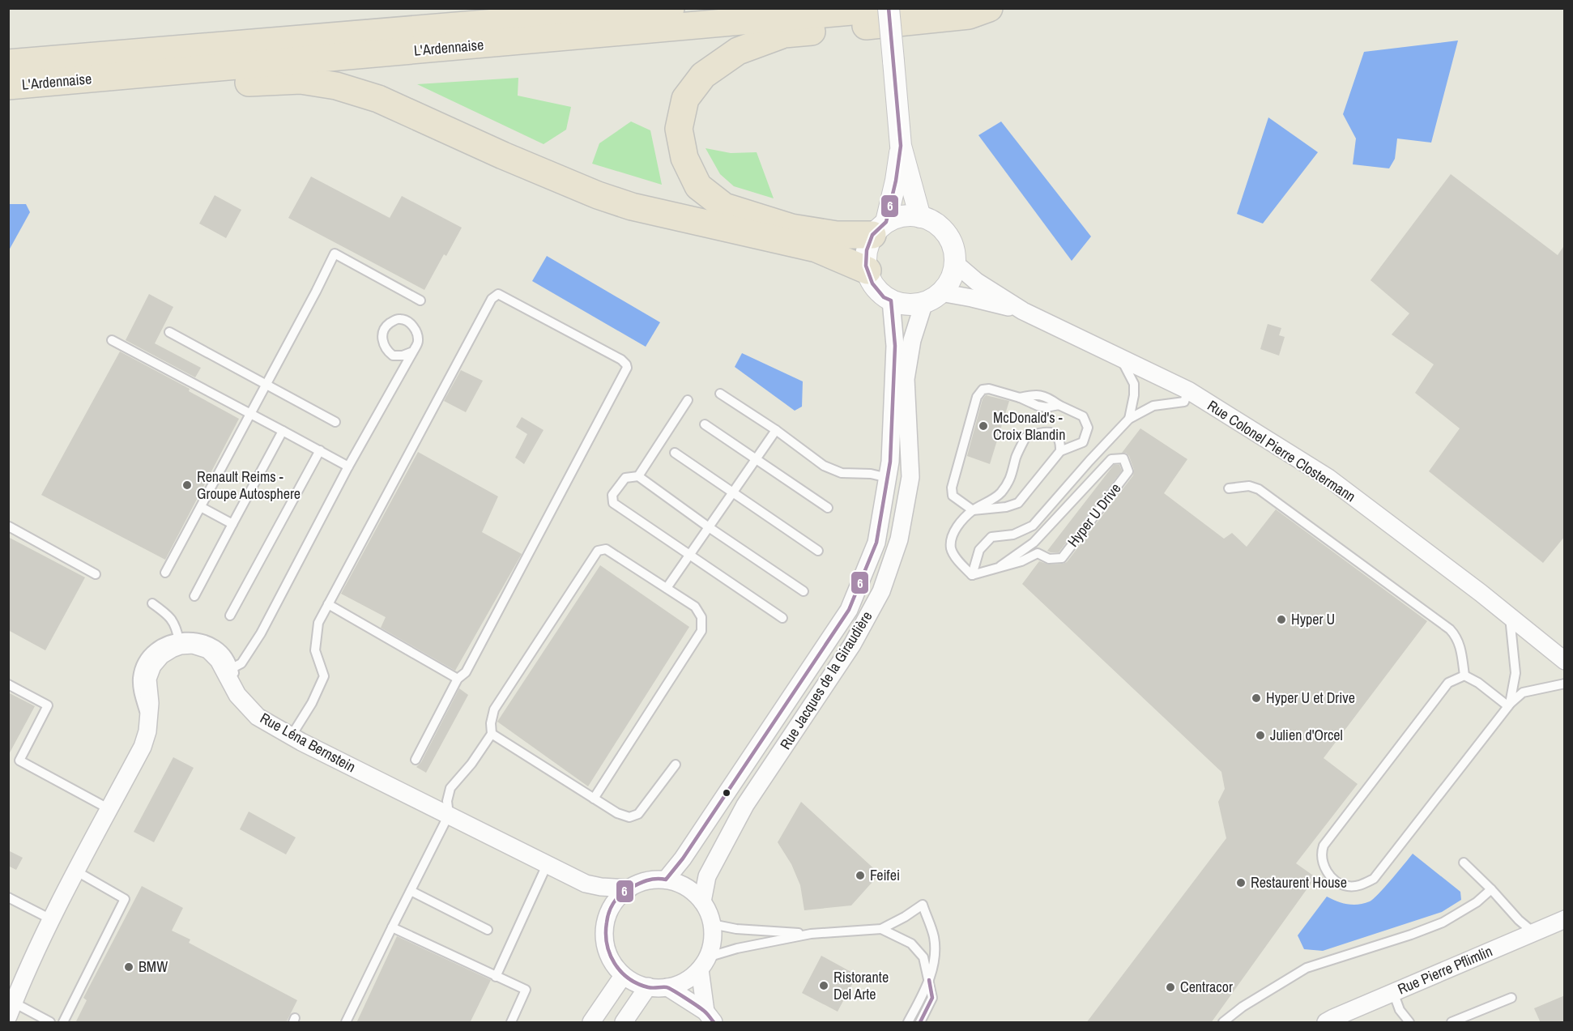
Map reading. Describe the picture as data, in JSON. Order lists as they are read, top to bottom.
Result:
{
  "streets": {
    "highway": ["L'Ardennaise"],
    "street": [
      "Rue Colonel Pierre Clostermann",
      "Rue Jacques de la Giraudière",
      "Rue Léna Bernstein",
      "Rue Pierre Pflimlin"
    ],
    "lane": ["Hyper U Drive"]
  },
  "crossings": [
    ["Rue Colonel Pierre Clostermann", "Rue Jacques de la Giraudière"],
    ["Rue Jacques de la Giraudière", "Rue Léna Bernstein"]
  ],
  "places": [
    "McDonald's - Croix Blandin",
    "Renault Reims - Groupe Autosphere",
    "Hyper U",
    "Hyper U et Drive",
    "Julien d'Orcel",
    "Feifei",
    "Restaurent House",
    "BMW",
    "Ristorante Del Arte",
    "Centracor"
  ],
  "lines": ["transit line 6"]
}
